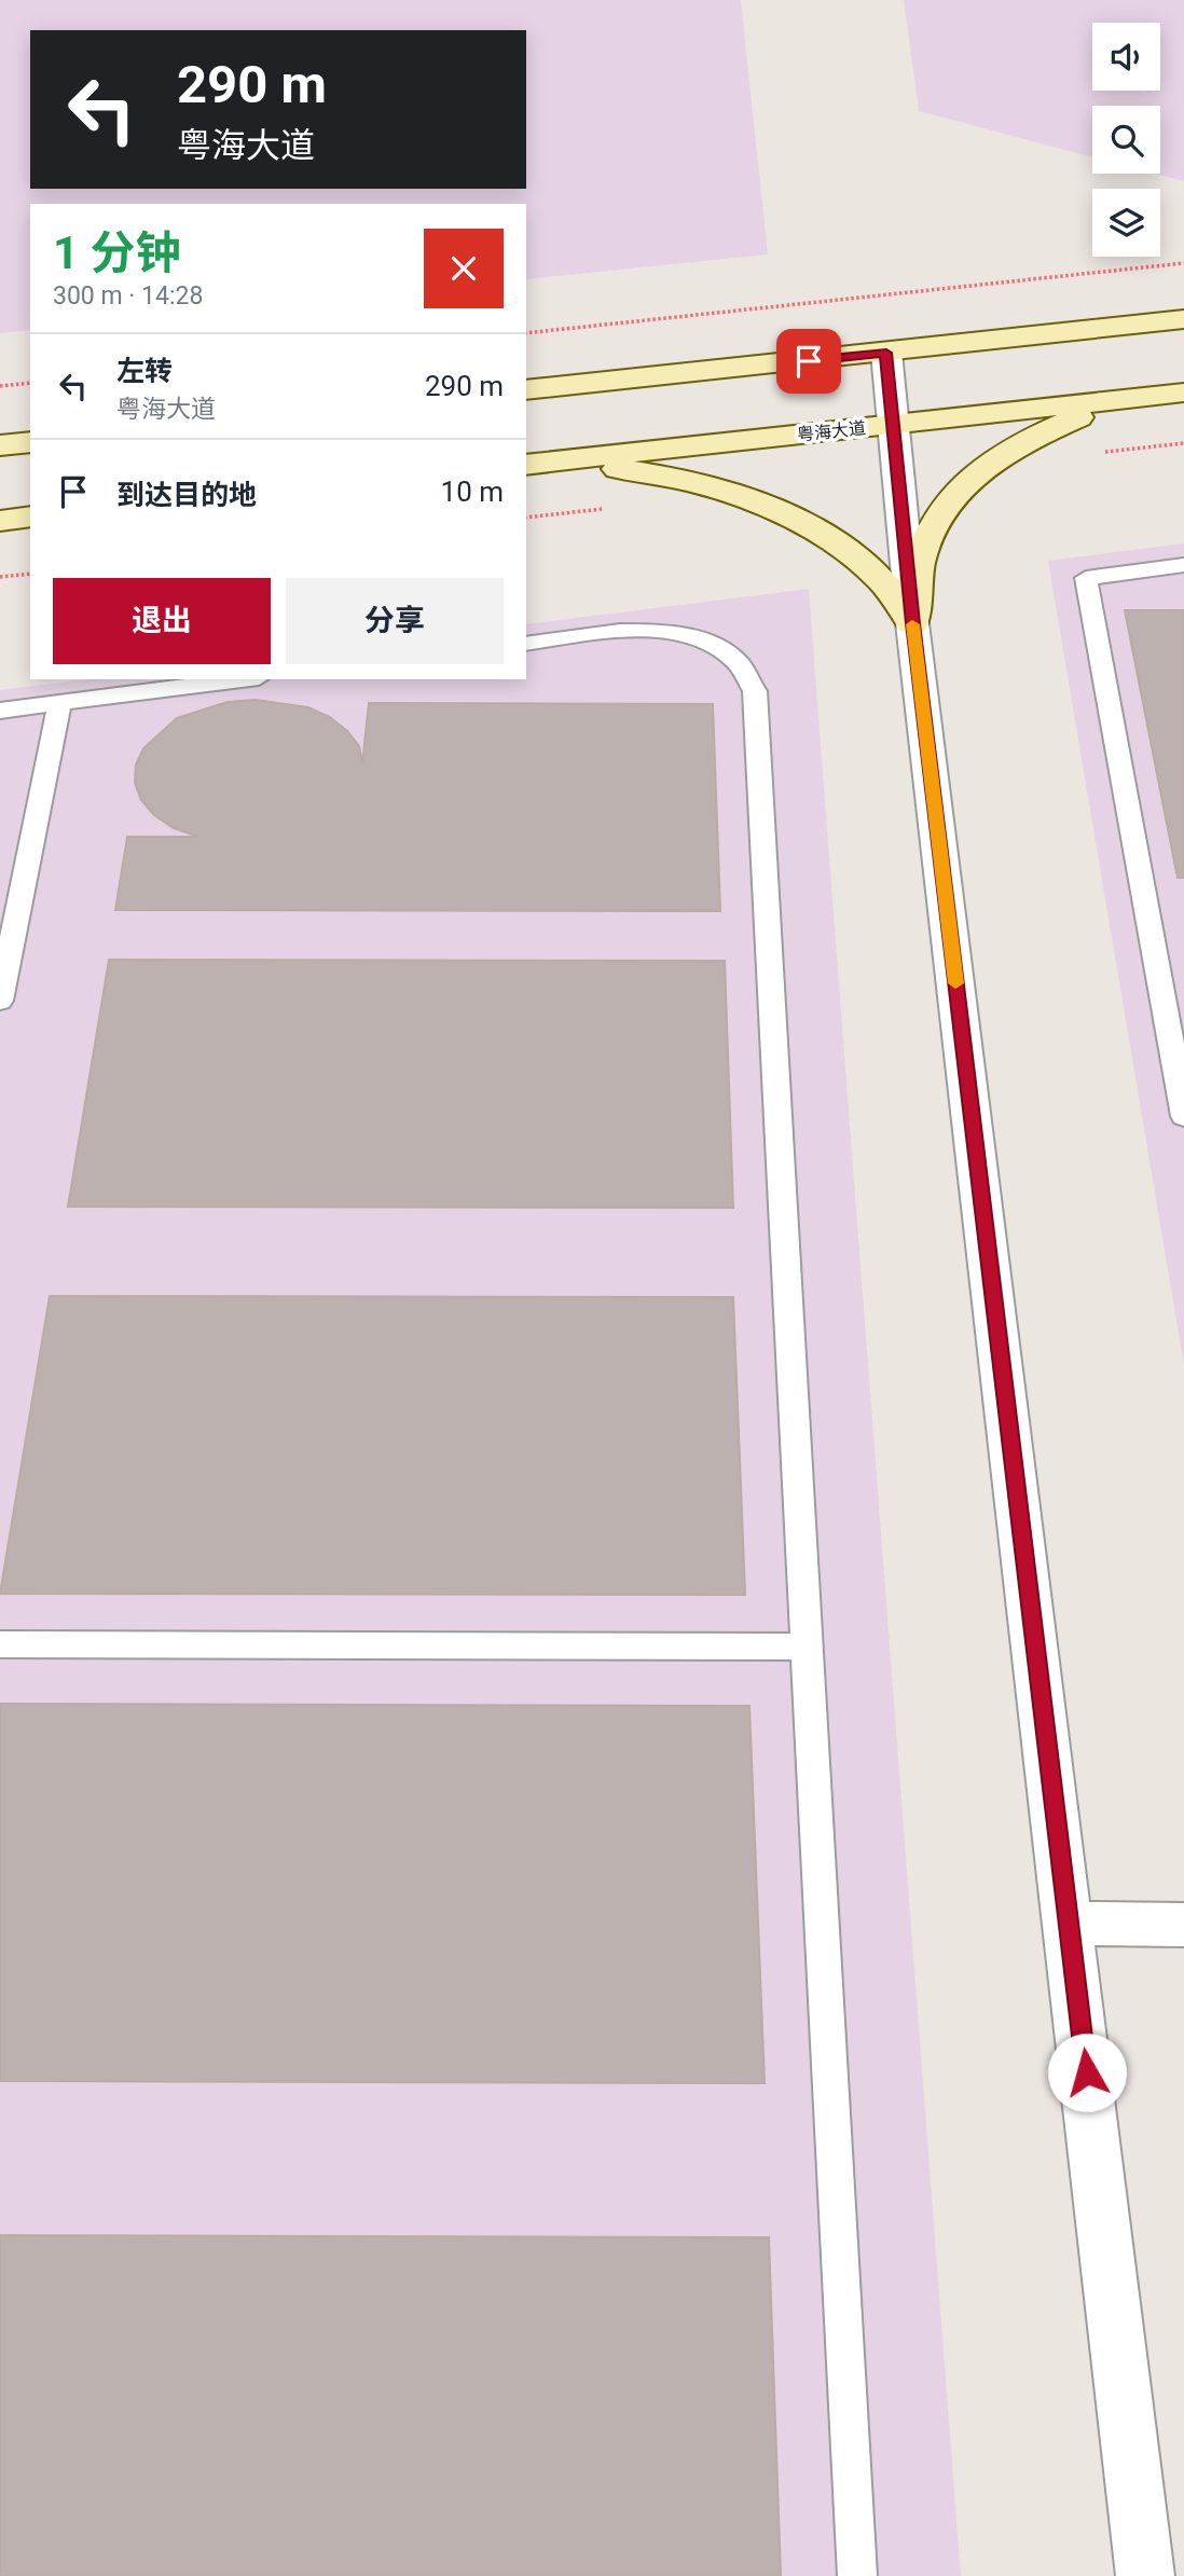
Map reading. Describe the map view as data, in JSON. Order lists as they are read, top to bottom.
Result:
{
  "streets": {
    "main road": ["粤海大道"]
  },
  "page": {
    "turn": ["290 m", "粤海大道"],
    "heading": ["1 分钟", "300 m · 14:28"],
    "list": [
      {
        "name": "左转",
        "note": "粤海大道",
        "value": "290 m"
      },
      {
        "name": "到达目的地",
        "value": "10 m"
      }
    ],
    "buttons": ["退出", "分享"]
  }
}
